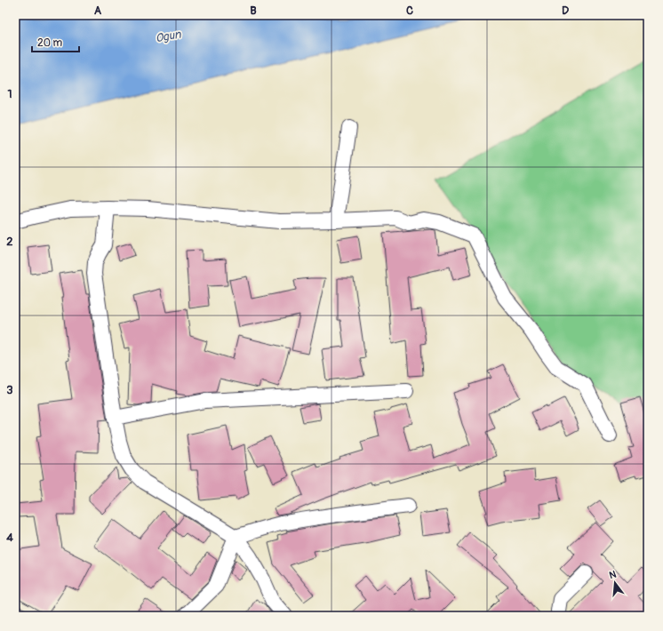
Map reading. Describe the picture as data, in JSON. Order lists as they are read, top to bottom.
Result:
{
  "water": ["Ogun"],
  "scale_bar": "20 m",
  "north": "top",
  "grid": {
    "columns": [
      "A",
      "B",
      "C",
      "D"
    ],
    "rows": [
      "1",
      "2",
      "3",
      "4"
    ]
  }
}
